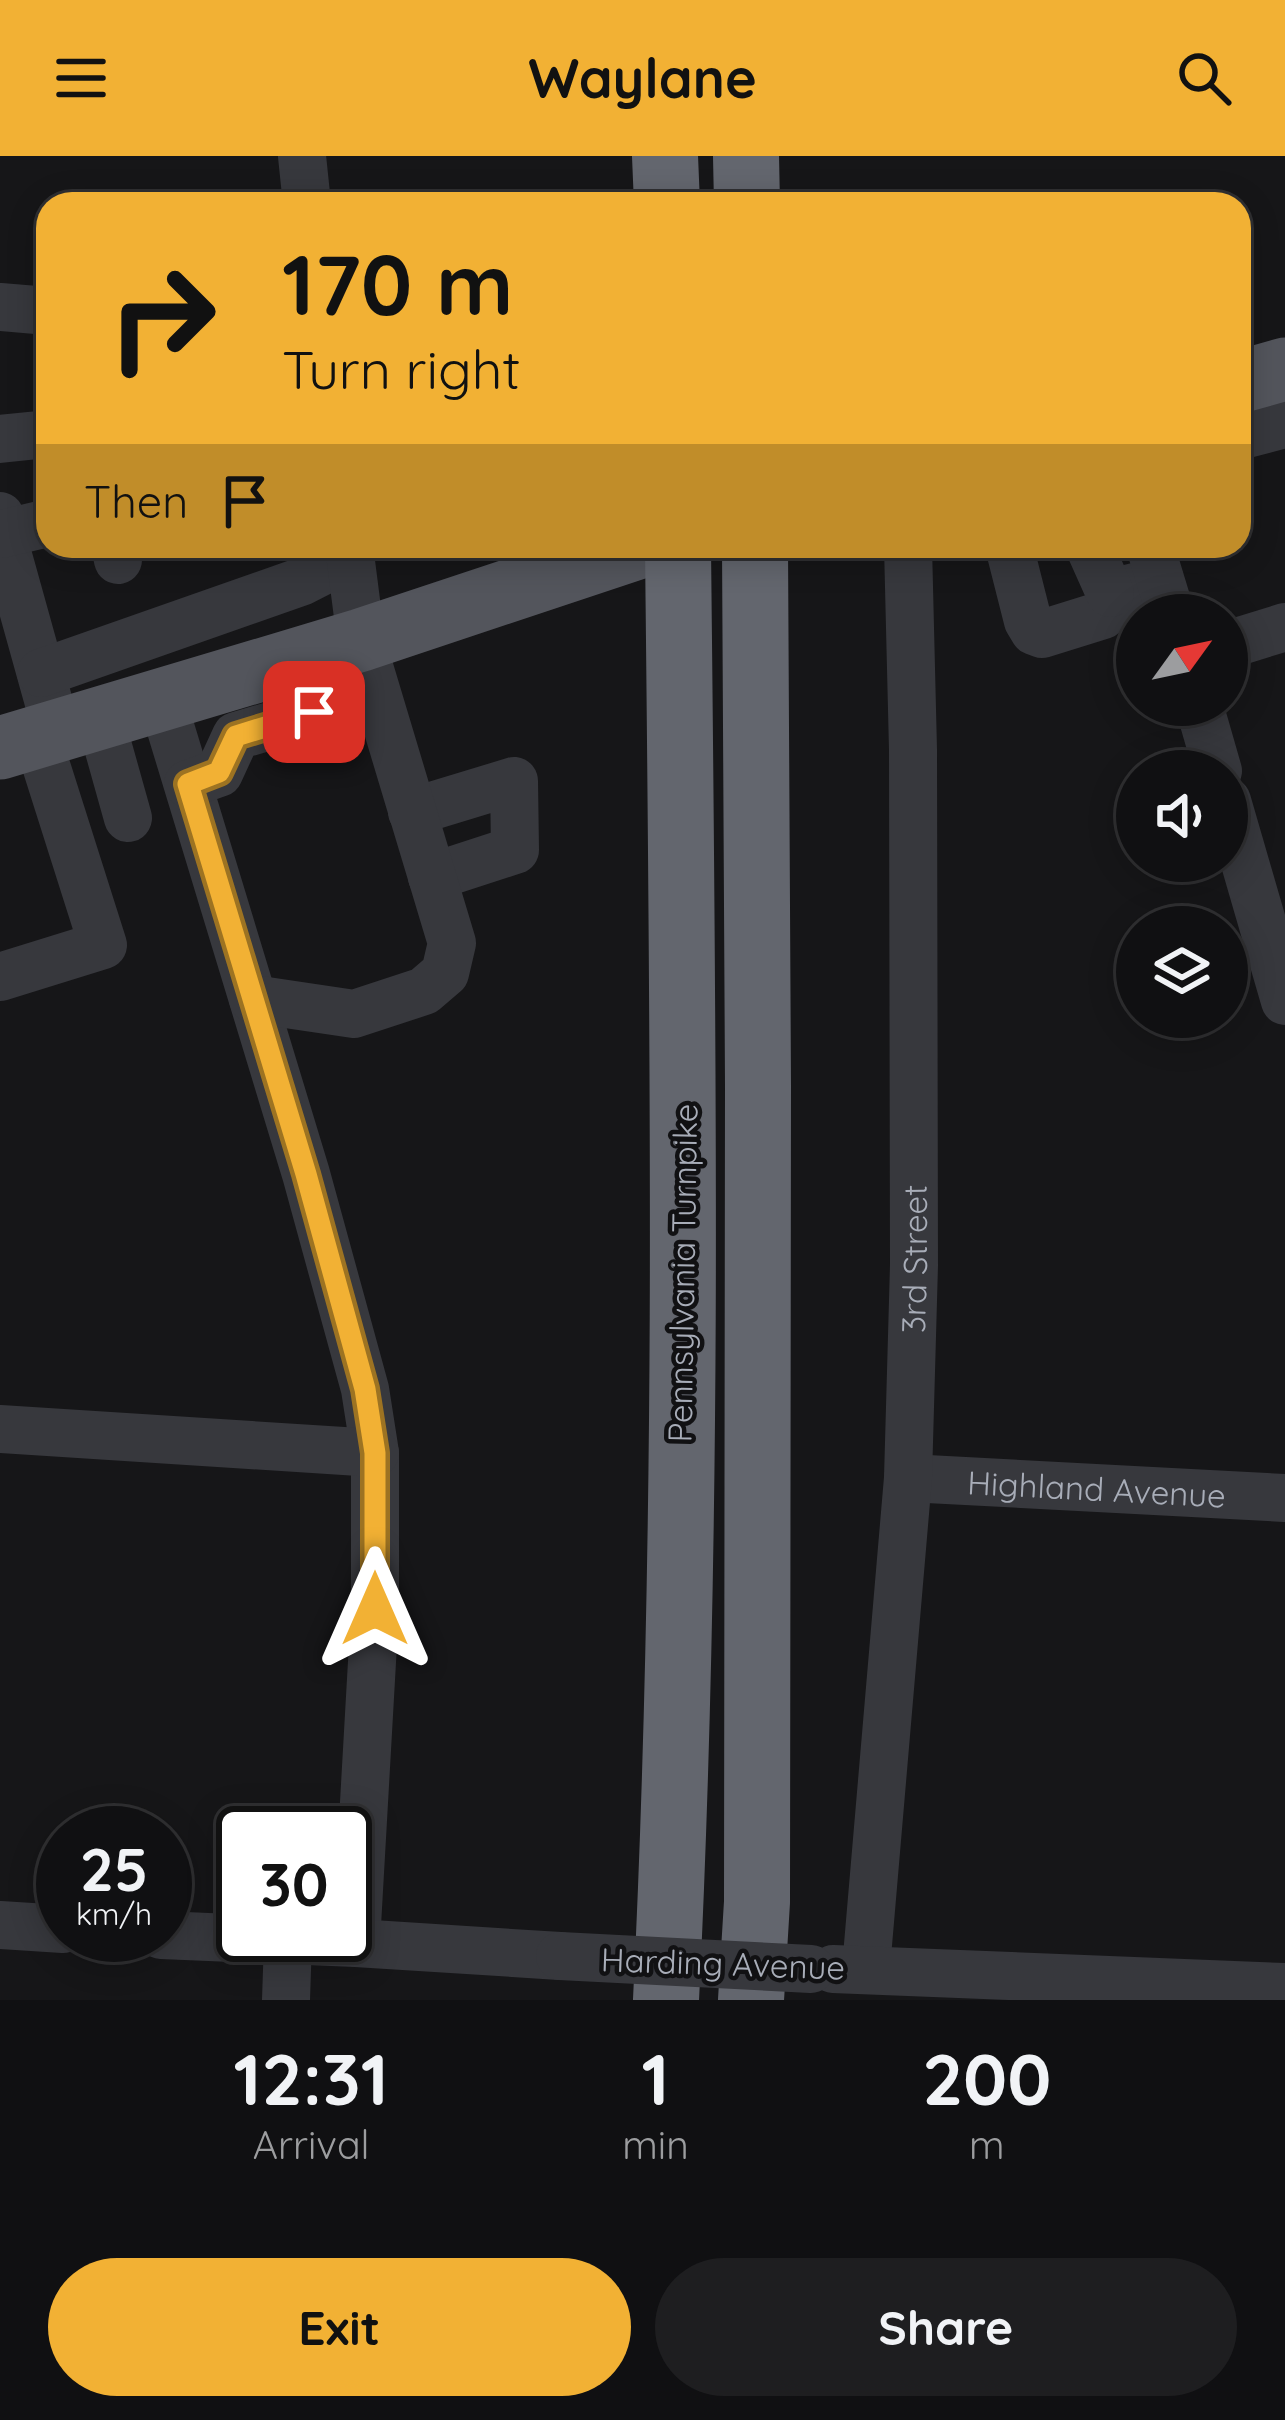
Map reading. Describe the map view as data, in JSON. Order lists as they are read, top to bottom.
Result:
{
  "streets": {
    "highway": ["Pennsylvania Turnpike"],
    "street": ["3rd Street", "Highland Avenue", "Harding Avenue"]
  },
  "crossings": [
    ["3rd Street", "Highland Avenue"],
    ["3rd Street", "Harding Avenue"]
  ],
  "north": "top right",
  "page": {
    "header": "Waylane",
    "turn": ["170 m", "Turn right"],
    "then": "Then",
    "speed": "25 km/h",
    "limit": "30",
    "eta": [
      "12:31",
      "Arrival",
      "1",
      "min",
      "200",
      "m"
    ],
    "buttons": ["Exit", "Share"]
  }
}
